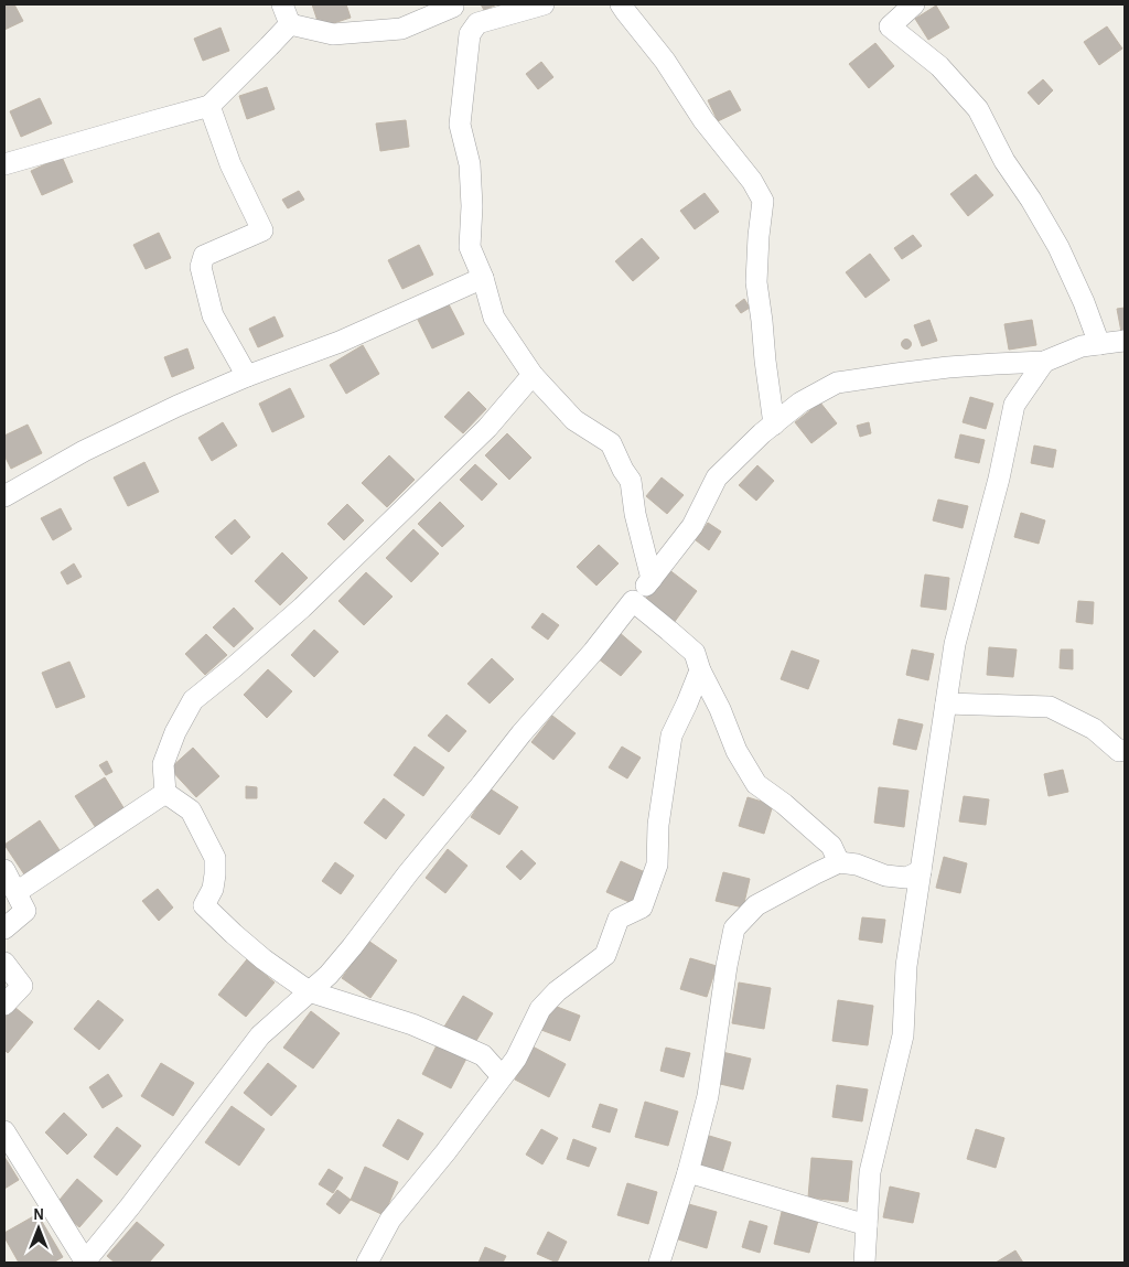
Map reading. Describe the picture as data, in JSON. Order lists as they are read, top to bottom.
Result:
{
  "north": "top"
}
